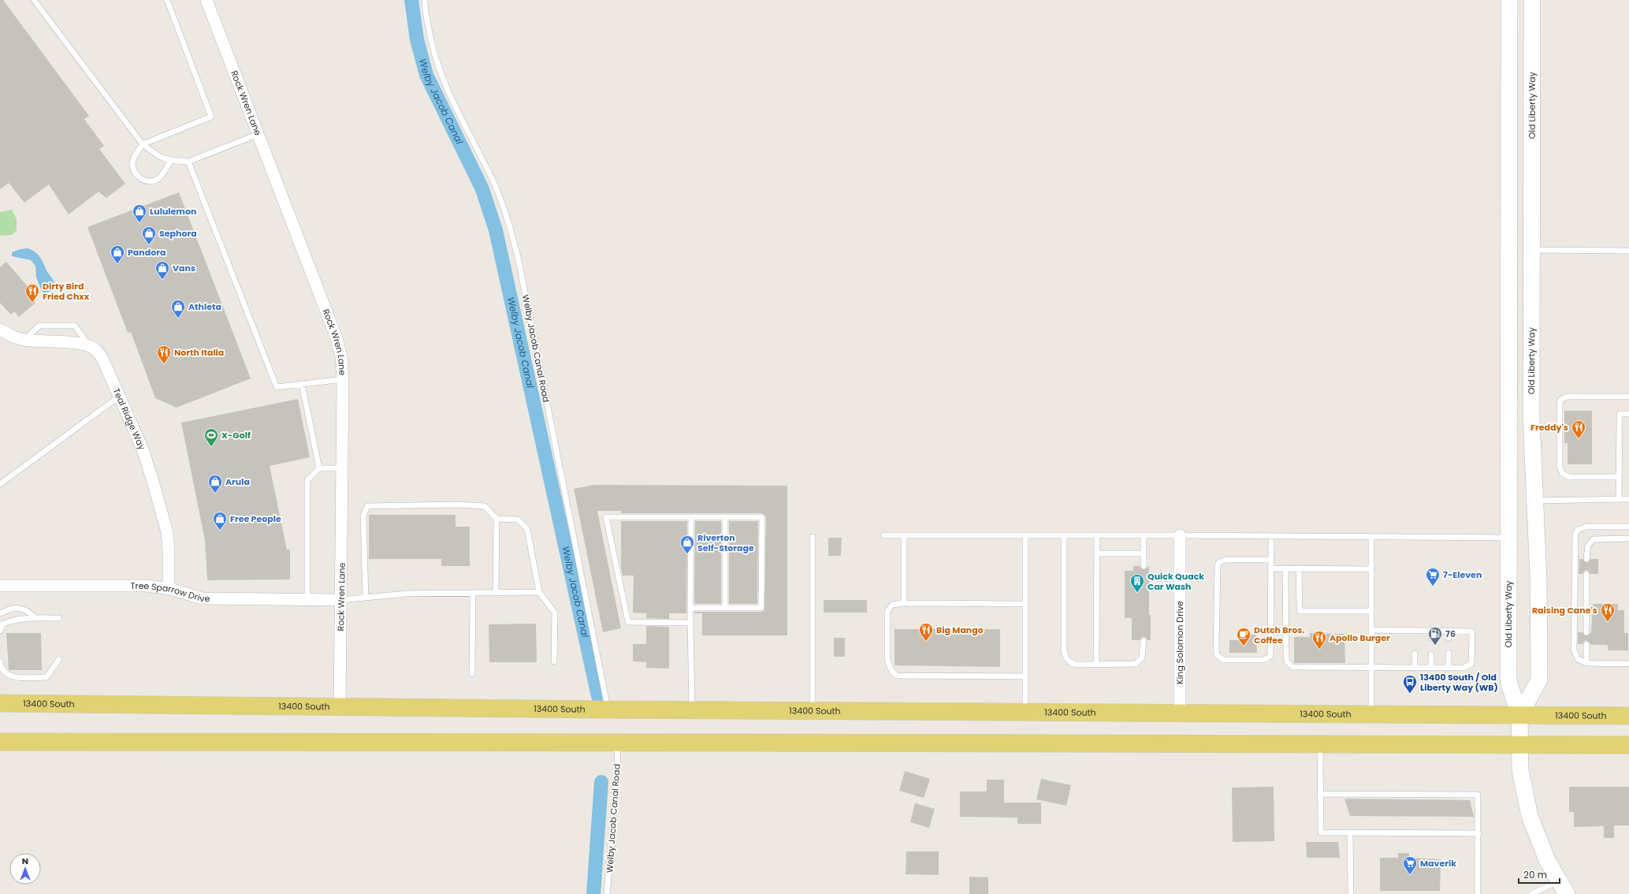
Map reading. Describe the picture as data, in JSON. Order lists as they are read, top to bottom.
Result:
{
  "streets": {
    "main road": ["13400 South"],
    "street": [
      "Rock Wren Lane",
      "Old Liberty Way",
      "Teal Ridge Way",
      "Tree Sparrow Drive",
      "King Solomon Drive"
    ],
    "lane": ["Welby Jacob Canal Road"]
  },
  "crossings": [
    ["Rock Wren Lane", "Tree Sparrow Drive"],
    ["Rock Wren Lane", "13400 South"],
    ["Old Liberty Way", "13400 South"],
    ["Welby Jacob Canal Road", "13400 South"],
    ["Teal Ridge Way", "Tree Sparrow Drive"],
    ["King Solomon Drive", "13400 South"]
  ],
  "water": ["Welby Jacob Canal"],
  "places": {
    "shop": [
      "Lululemon",
      "Sephora",
      "Pandora",
      "Vans",
      "Athleta",
      "Arula",
      "Free People",
      "Riverton Self-Storage"
    ],
    "restaurant": [
      "Dirty Bird Fried Chxx",
      "North Italia",
      "Freddy's",
      "Raising Cane's",
      "Big Mango",
      "Apollo Burger"
    ],
    "sports": ["X-Golf"],
    "supermarket": ["7-Eleven", "Maverik"],
    "building": ["Quick Quack Car Wash"],
    "fuel station": ["76"],
    "cafe": ["Dutch Bros. Coffee"],
    "bus stop": ["13400 South / Old Liberty Way (WB)"]
  },
  "scale_bar": "20 m",
  "north": "top"
}
